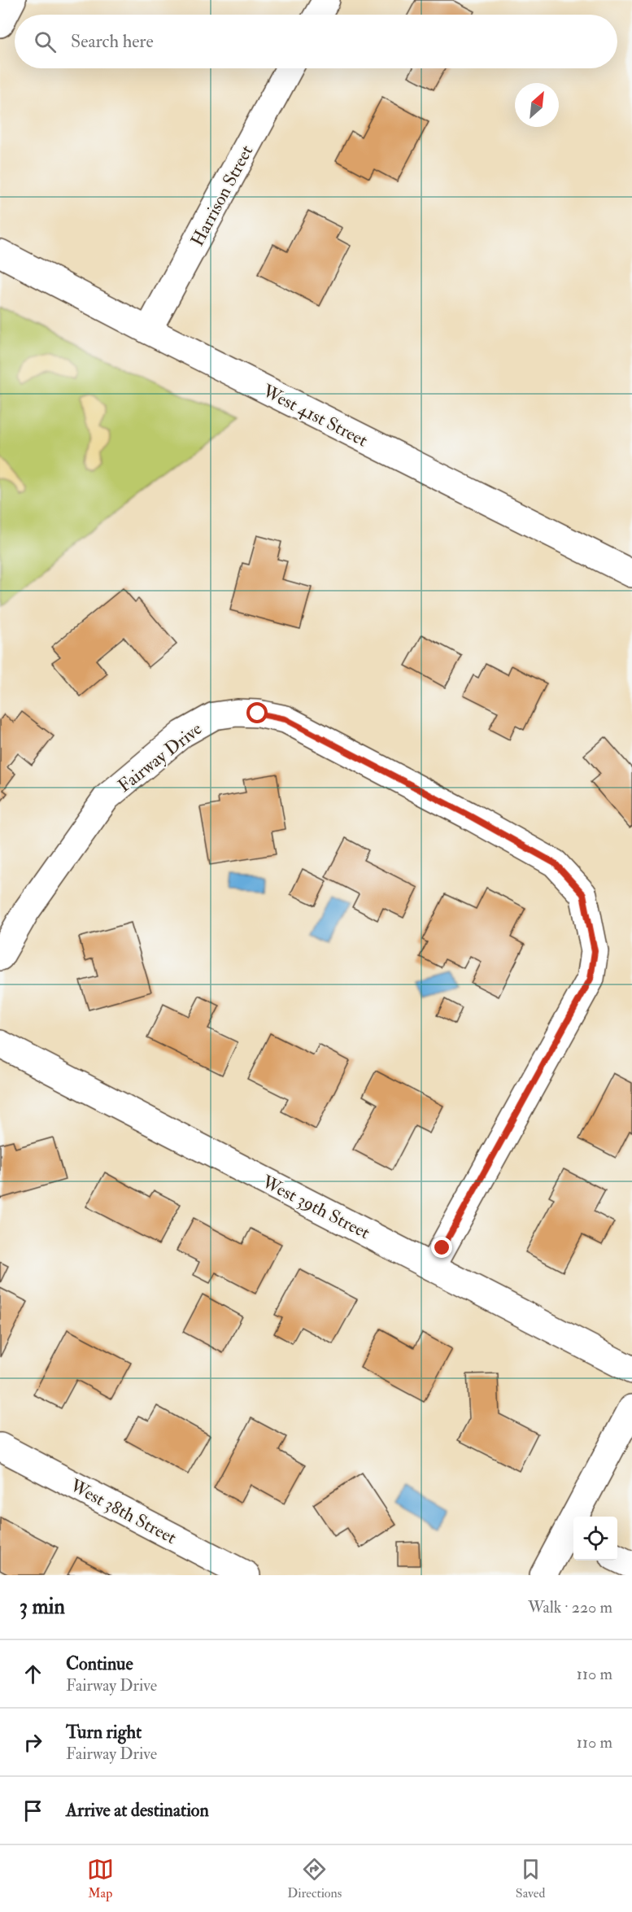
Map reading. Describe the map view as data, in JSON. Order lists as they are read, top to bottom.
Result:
{
  "streets": {
    "street": [
      "Harrison Street",
      "West 41st Street",
      "Fairway Drive",
      "West 39th Street",
      "West 38th Street"
    ]
  },
  "crossings": [
    ["Harrison Street", "West 41st Street"],
    ["Fairway Drive", "West 39th Street"]
  ],
  "north": "top right",
  "page": {
    "search": "Search here",
    "heading": ["3 min", "Walk · 220 m"],
    "list": [
      ["Continue", "Fairway Drive", "110 m"],
      ["Turn right", "Fairway Drive", "110 m"],
      "Arrive at destination"
    ],
    "nav": ["Map", "Directions", "Saved"]
  }
}
